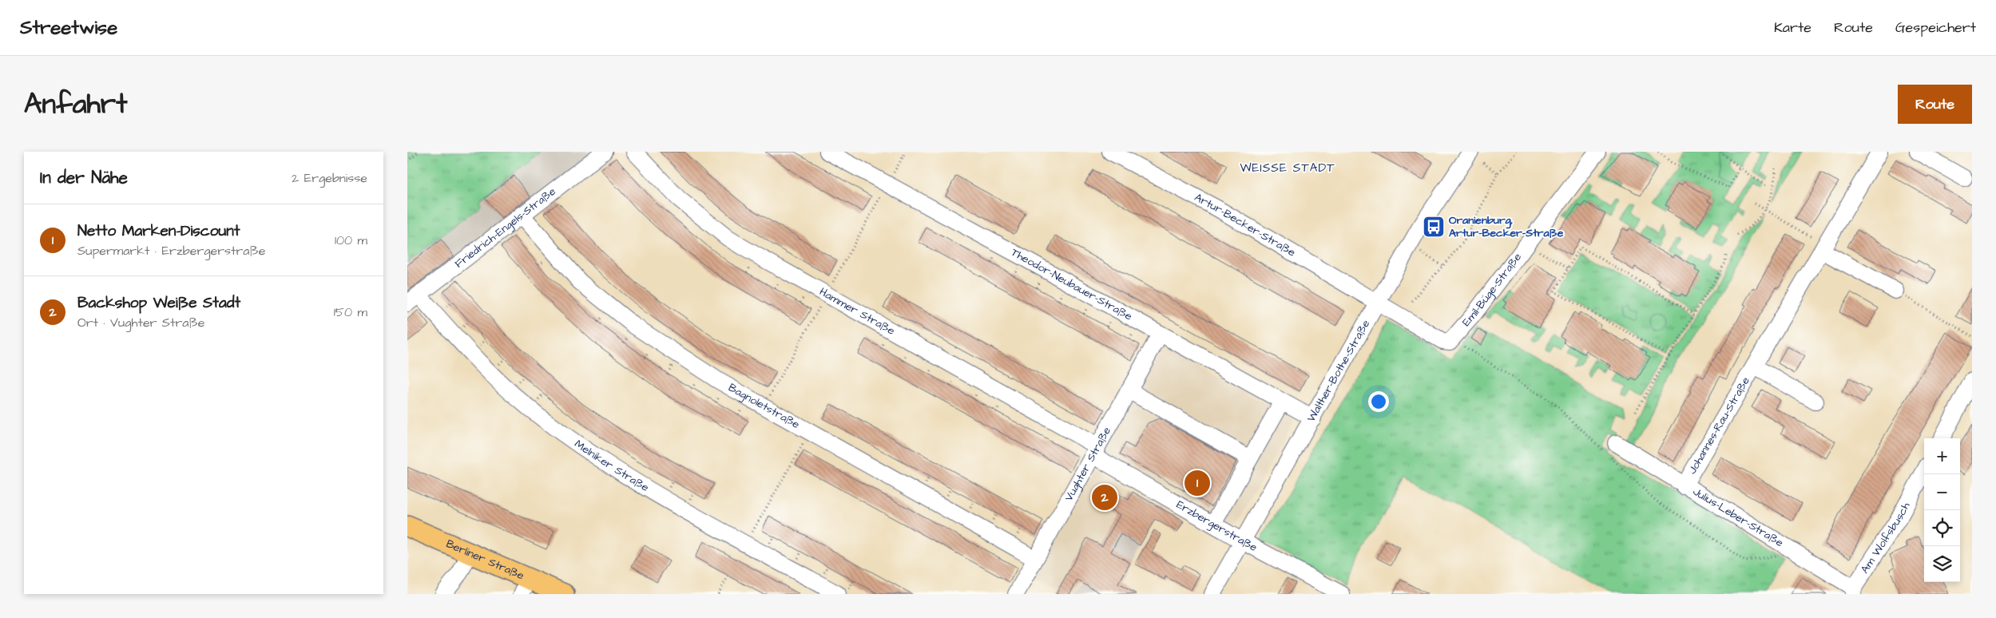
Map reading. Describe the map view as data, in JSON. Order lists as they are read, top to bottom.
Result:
{
  "streets": {
    "main road": ["Berliner Straße"],
    "street": [
      "Artur-Becker-Straße",
      "Friedrich-Engels-Straße",
      "Theodor-Neubauer-Straße",
      "Emil-Büge-Straße",
      "Hammer Straße",
      "Walther-Bothe-Straße",
      "Bagnoletstraße",
      "Johannes-Rau-Straße",
      "Vughter Straße",
      "Melniker Straße",
      "Julius-Leber-Straße",
      "Erzbergerstraße",
      "Am Wolfsbusch"
    ]
  },
  "crossings": [
    ["Artur-Becker-Straße", "Emil-Büge-Straße"],
    ["Artur-Becker-Straße", "Walther-Bothe-Straße"],
    ["Friedrich-Engels-Straße", "Bagnoletstraße"],
    ["Friedrich-Engels-Straße", "Melniker Straße"],
    ["Theodor-Neubauer-Straße", "Walther-Bothe-Straße"],
    ["Theodor-Neubauer-Straße", "Vughter Straße"],
    ["Emil-Büge-Straße", "Walther-Bothe-Straße"],
    ["Hammer Straße", "Vughter Straße"],
    ["Hammer Straße", "Erzbergerstraße"],
    ["Walther-Bothe-Straße", "Erzbergerstraße"],
    ["Bagnoletstraße", "Vughter Straße"],
    ["Johannes-Rau-Straße", "Julius-Leber-Straße"],
    ["Vughter Straße", "Erzbergerstraße"],
    ["Julius-Leber-Straße", "Am Wolfsbusch"]
  ],
  "districts": ["WEISSE STADT"],
  "places": {
    "bus stop": ["Oranienburg, Artur-Becker-Straße"]
  },
  "page": {
    "header": "Streetwise",
    "nav": ["Karte", "Route", "Gespeichert"],
    "title": "Anfahrt",
    "buttons": "Route",
    "heading": ["In der Nähe", "2 Ergebnisse"],
    "list": [
      {
        "mark": "1",
        "name": "Netto Marken-Discount",
        "note": "Supermarkt · Erzbergerstraße",
        "value": "100 m"
      },
      {
        "mark": "2",
        "name": "Backshop Weiße Stadt",
        "note": "Ort · Vughter Straße",
        "value": "150 m"
      }
    ],
    "map_buttons": ["+", "−"],
    "pins": ["1", "2"]
  }
}
